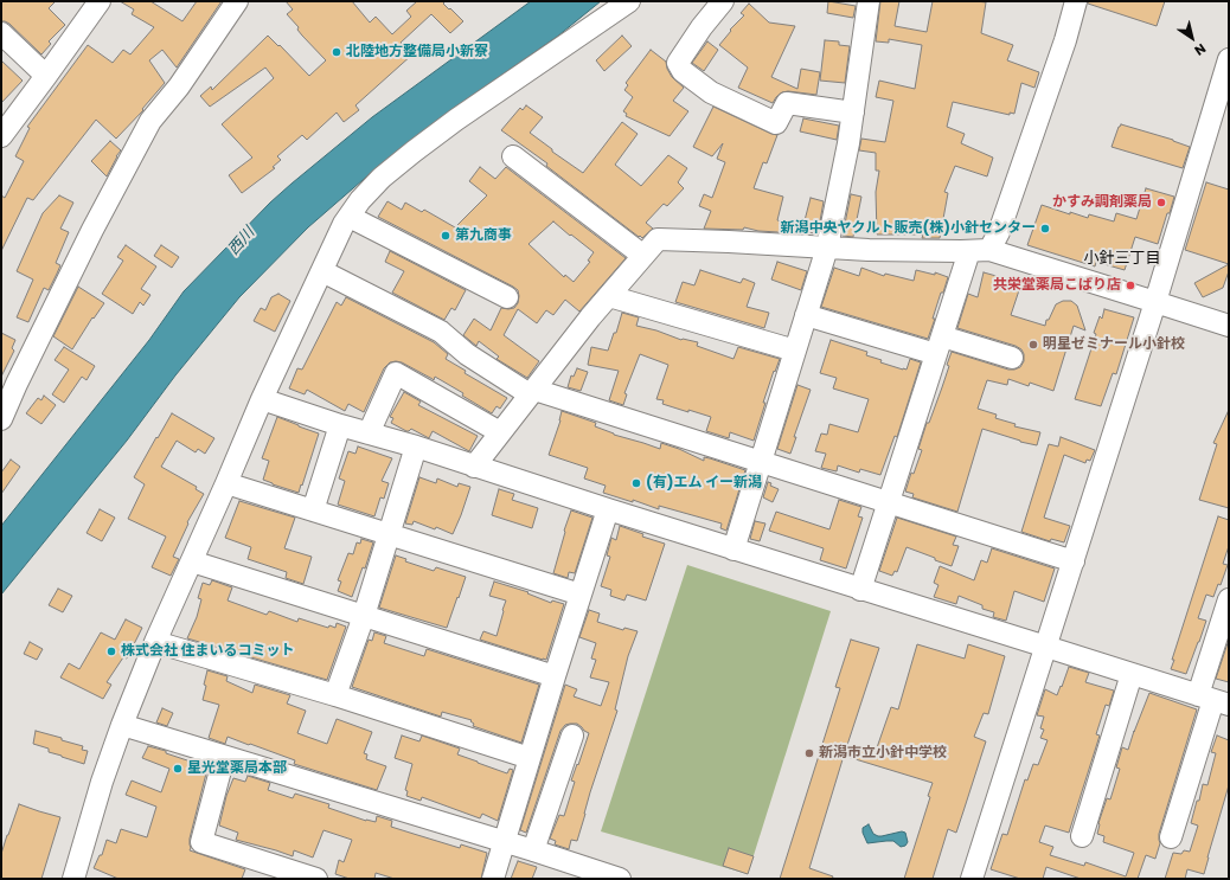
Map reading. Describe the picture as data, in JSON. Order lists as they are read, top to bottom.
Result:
{
  "districts": ["小針三丁目"],
  "water": ["西川"],
  "places": [
    "北陸地方整備局小新寮",
    "かすみ調剤薬局",
    "新潟中央ヤクルト販売(株)小針センター",
    "第九商事",
    "共栄堂薬局こばり店",
    "明星ゼミナール小針校",
    "(有)エム イー新潟",
    "株式会社 住まいるコミット",
    "新潟市立小針中学校",
    "星光堂薬局本部"
  ],
  "north": "bottom right"
}
